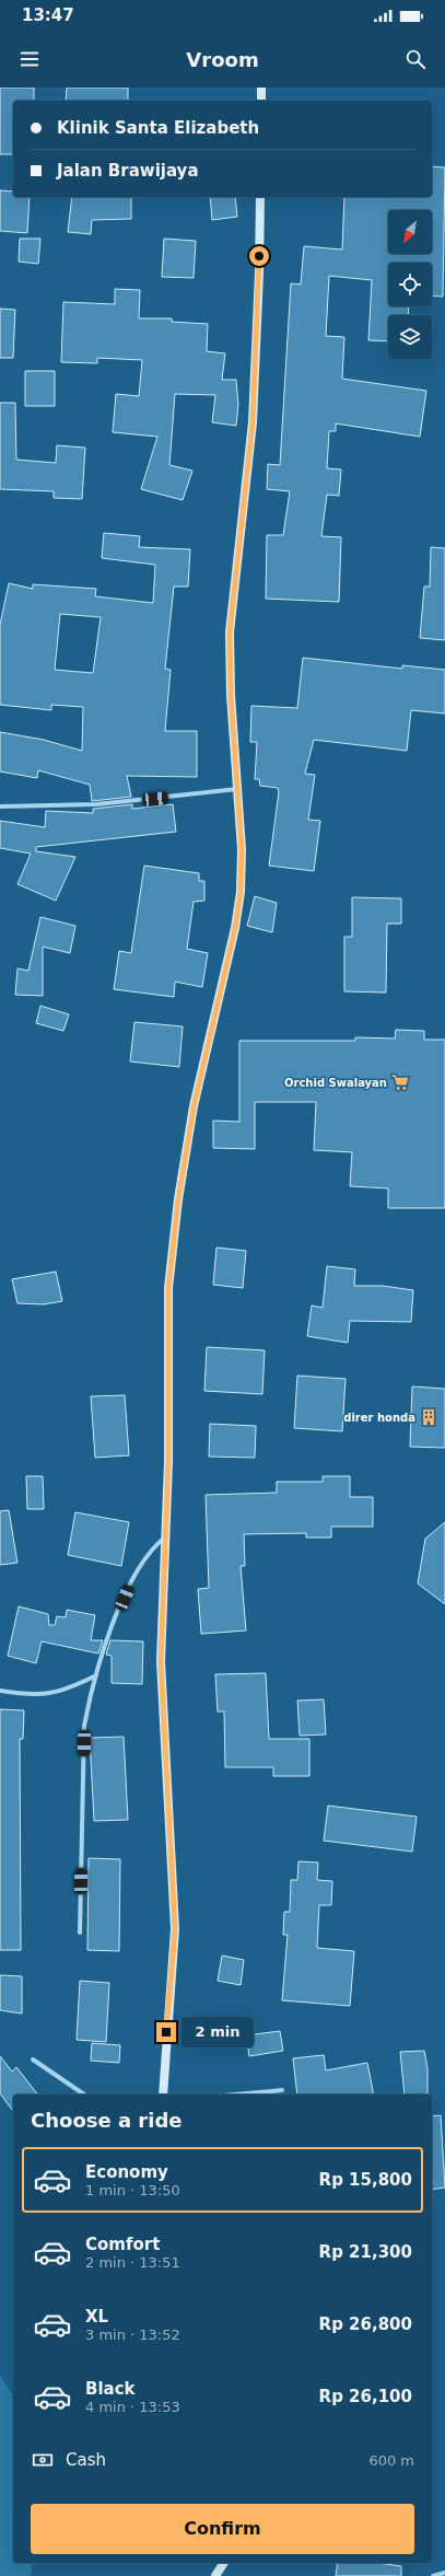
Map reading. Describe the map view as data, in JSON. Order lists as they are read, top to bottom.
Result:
{
  "places": {
    "supermarket": ["Orchid Swalayan"],
    "building": ["direr honda"]
  },
  "north": "bottom left",
  "page": {
    "status": "13:47",
    "header": "Vroom",
    "banner": ["Klinik Santa Elizabeth", "Jalan Brawijaya"],
    "bubble": "2 min",
    "heading": "Choose a ride",
    "list": [
      {
        "name": "Economy",
        "note": "1 min · 13:50",
        "value": "Rp 15,800"
      },
      {
        "name": "Comfort",
        "note": "2 min · 13:51",
        "value": "Rp 21,300"
      },
      {
        "name": "XL",
        "note": "3 min · 13:52",
        "value": "Rp 26,800"
      },
      {
        "name": "Black",
        "note": "4 min · 13:53",
        "value": "Rp 26,100"
      }
    ],
    "pay": ["Cash", "600 m"],
    "buttons": "Confirm"
  }
}
